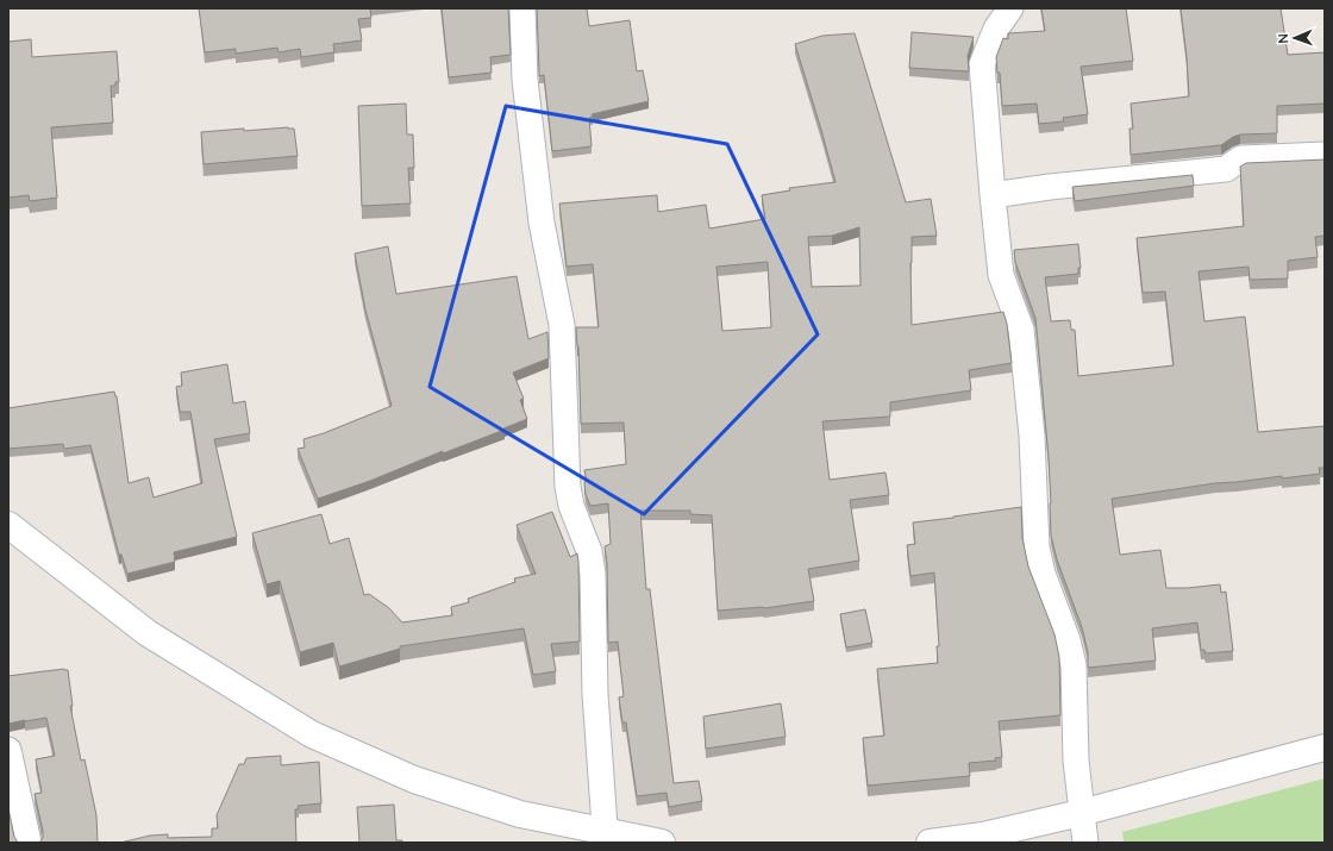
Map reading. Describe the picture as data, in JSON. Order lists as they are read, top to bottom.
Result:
{
  "north": "left"
}
